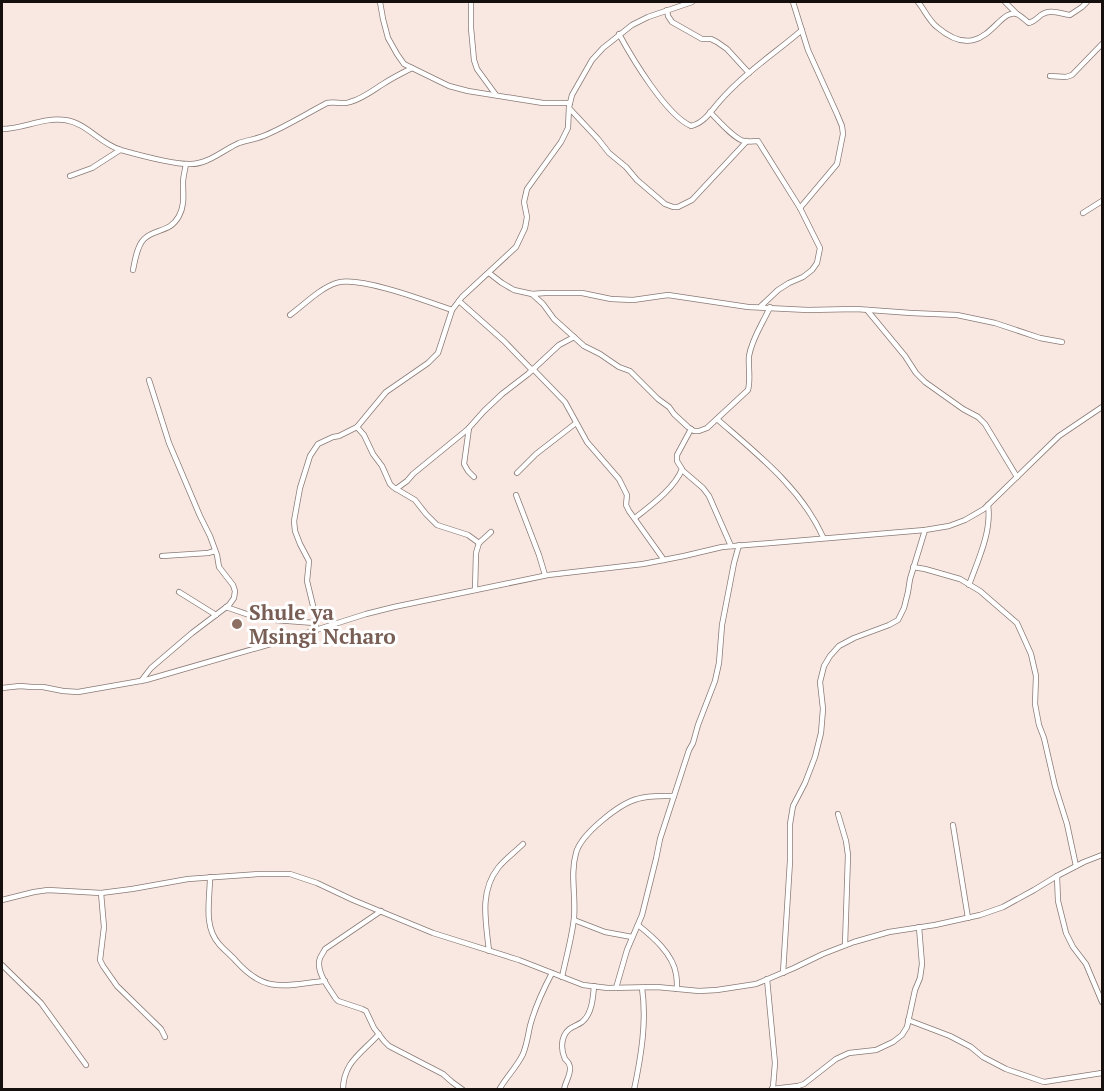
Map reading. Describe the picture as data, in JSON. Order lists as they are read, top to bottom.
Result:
{
  "places": ["Shule ya Msingi Ncharo"]
}
